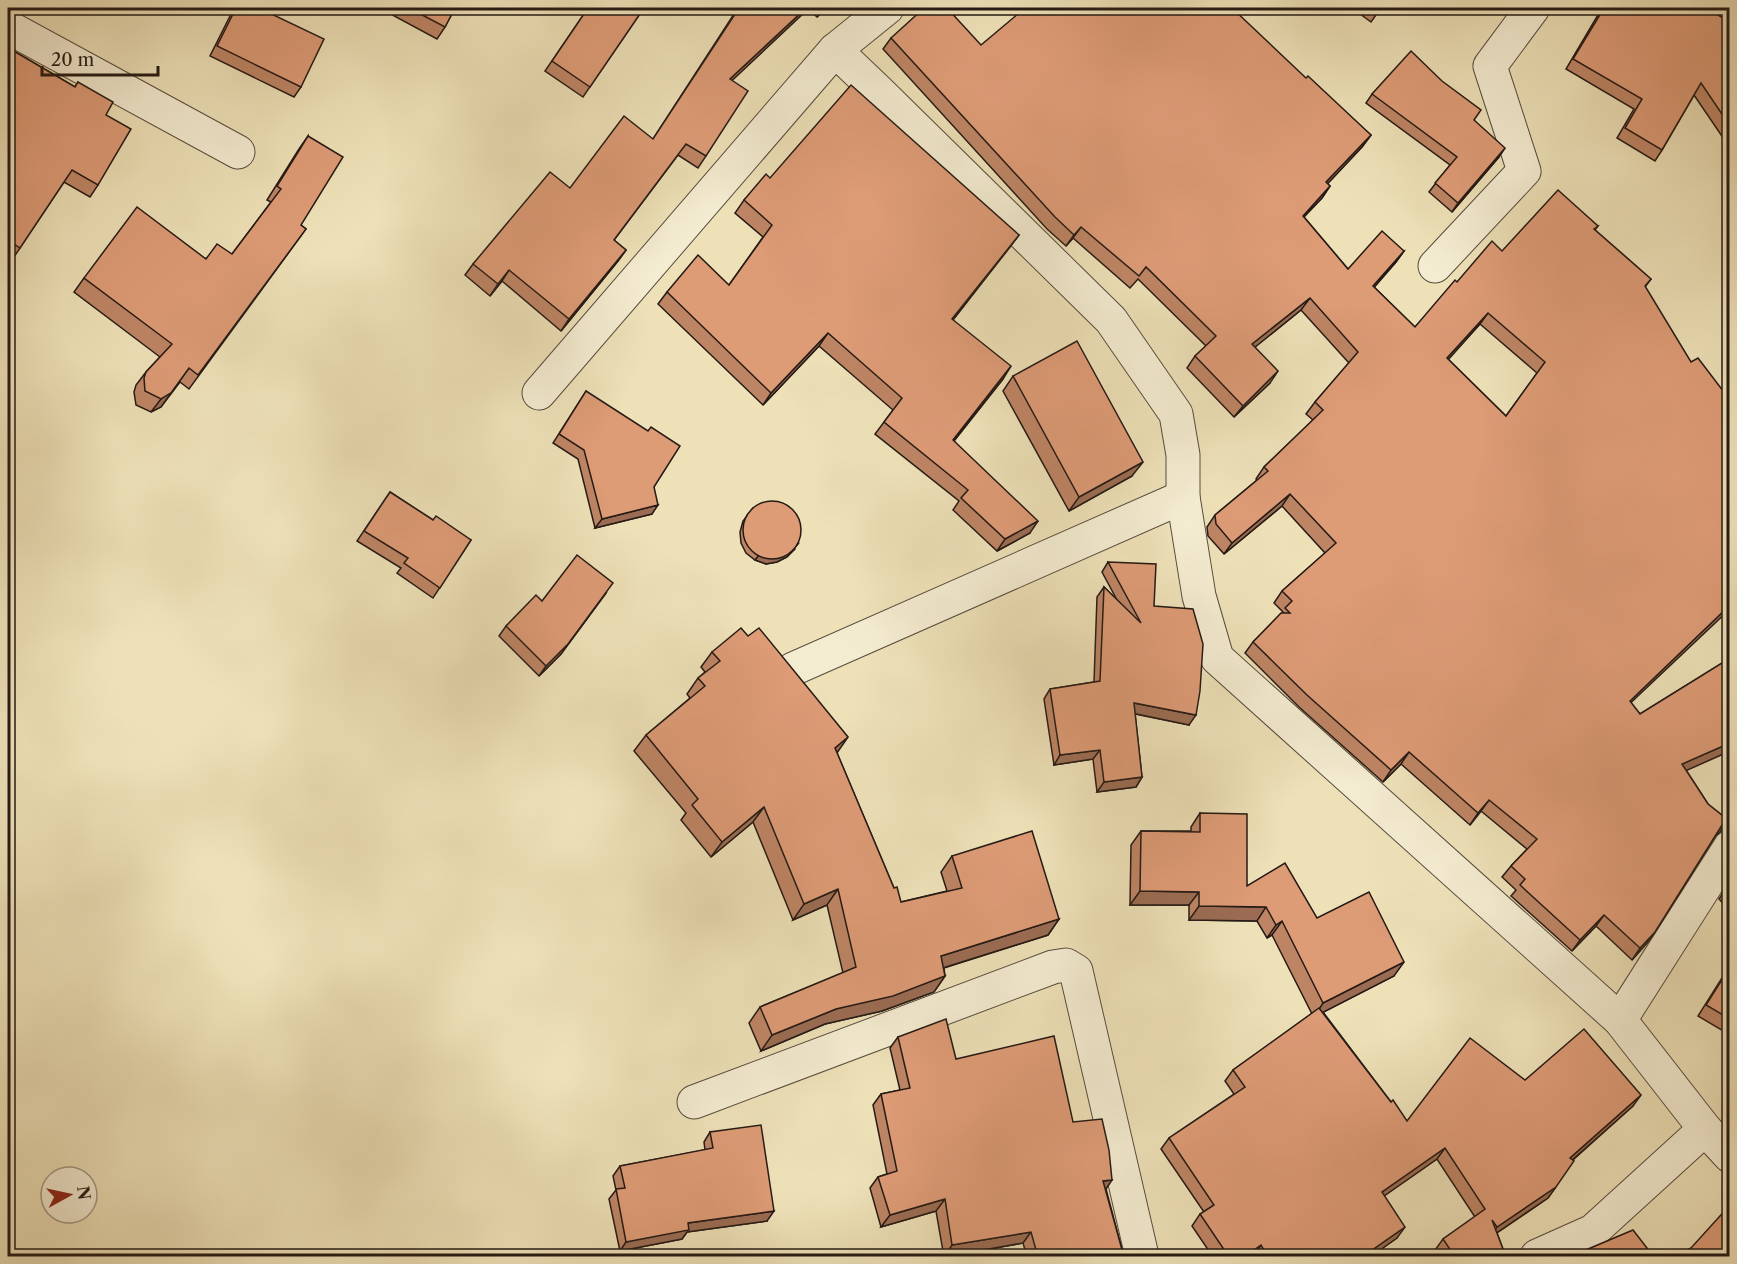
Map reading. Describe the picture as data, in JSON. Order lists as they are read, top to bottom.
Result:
{
  "scale_bar": "20 m",
  "north": "right"
}
